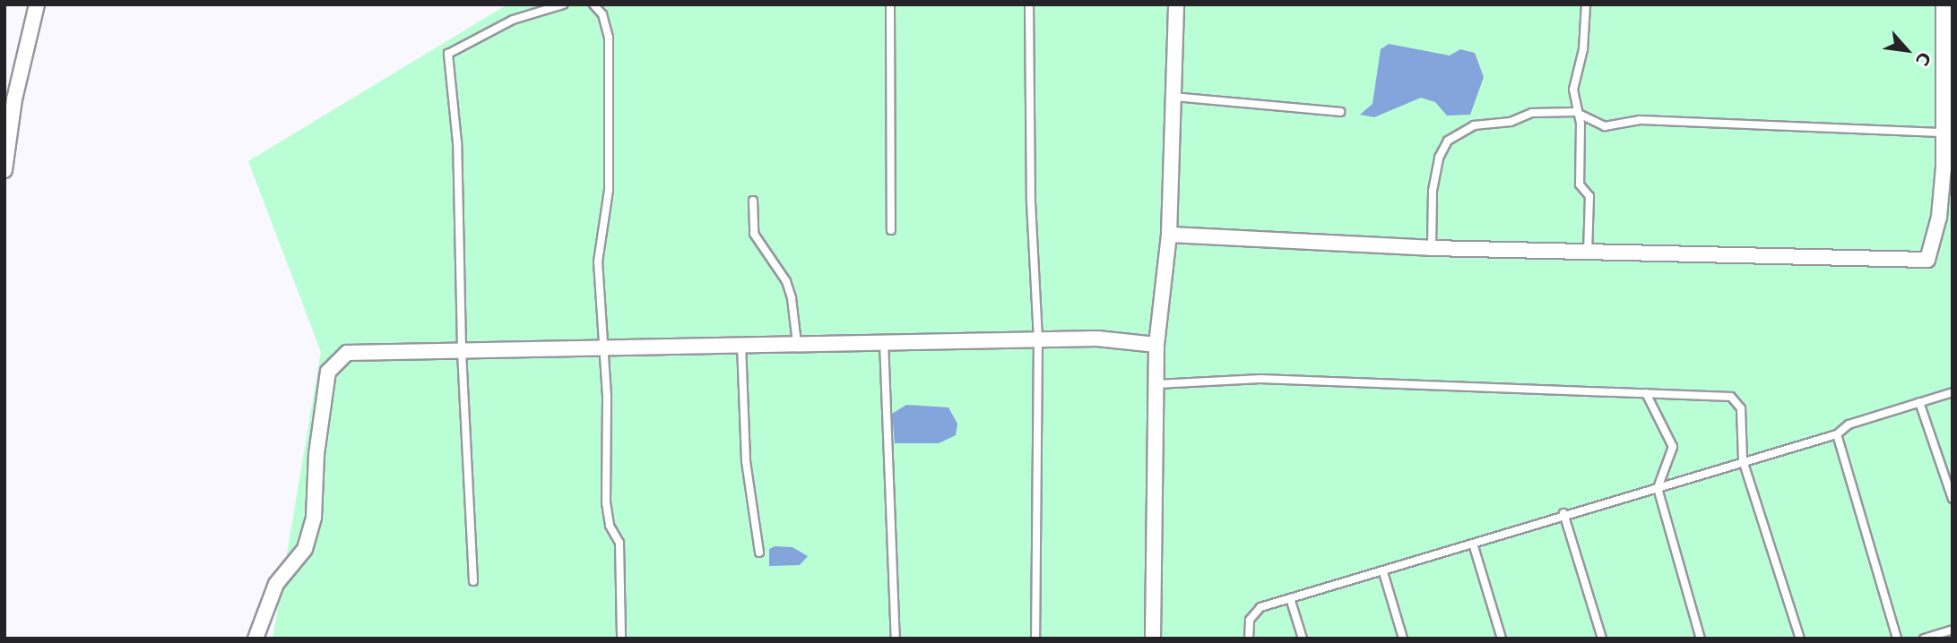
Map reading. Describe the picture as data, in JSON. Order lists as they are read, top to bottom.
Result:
{
  "north": "bottom right"
}
